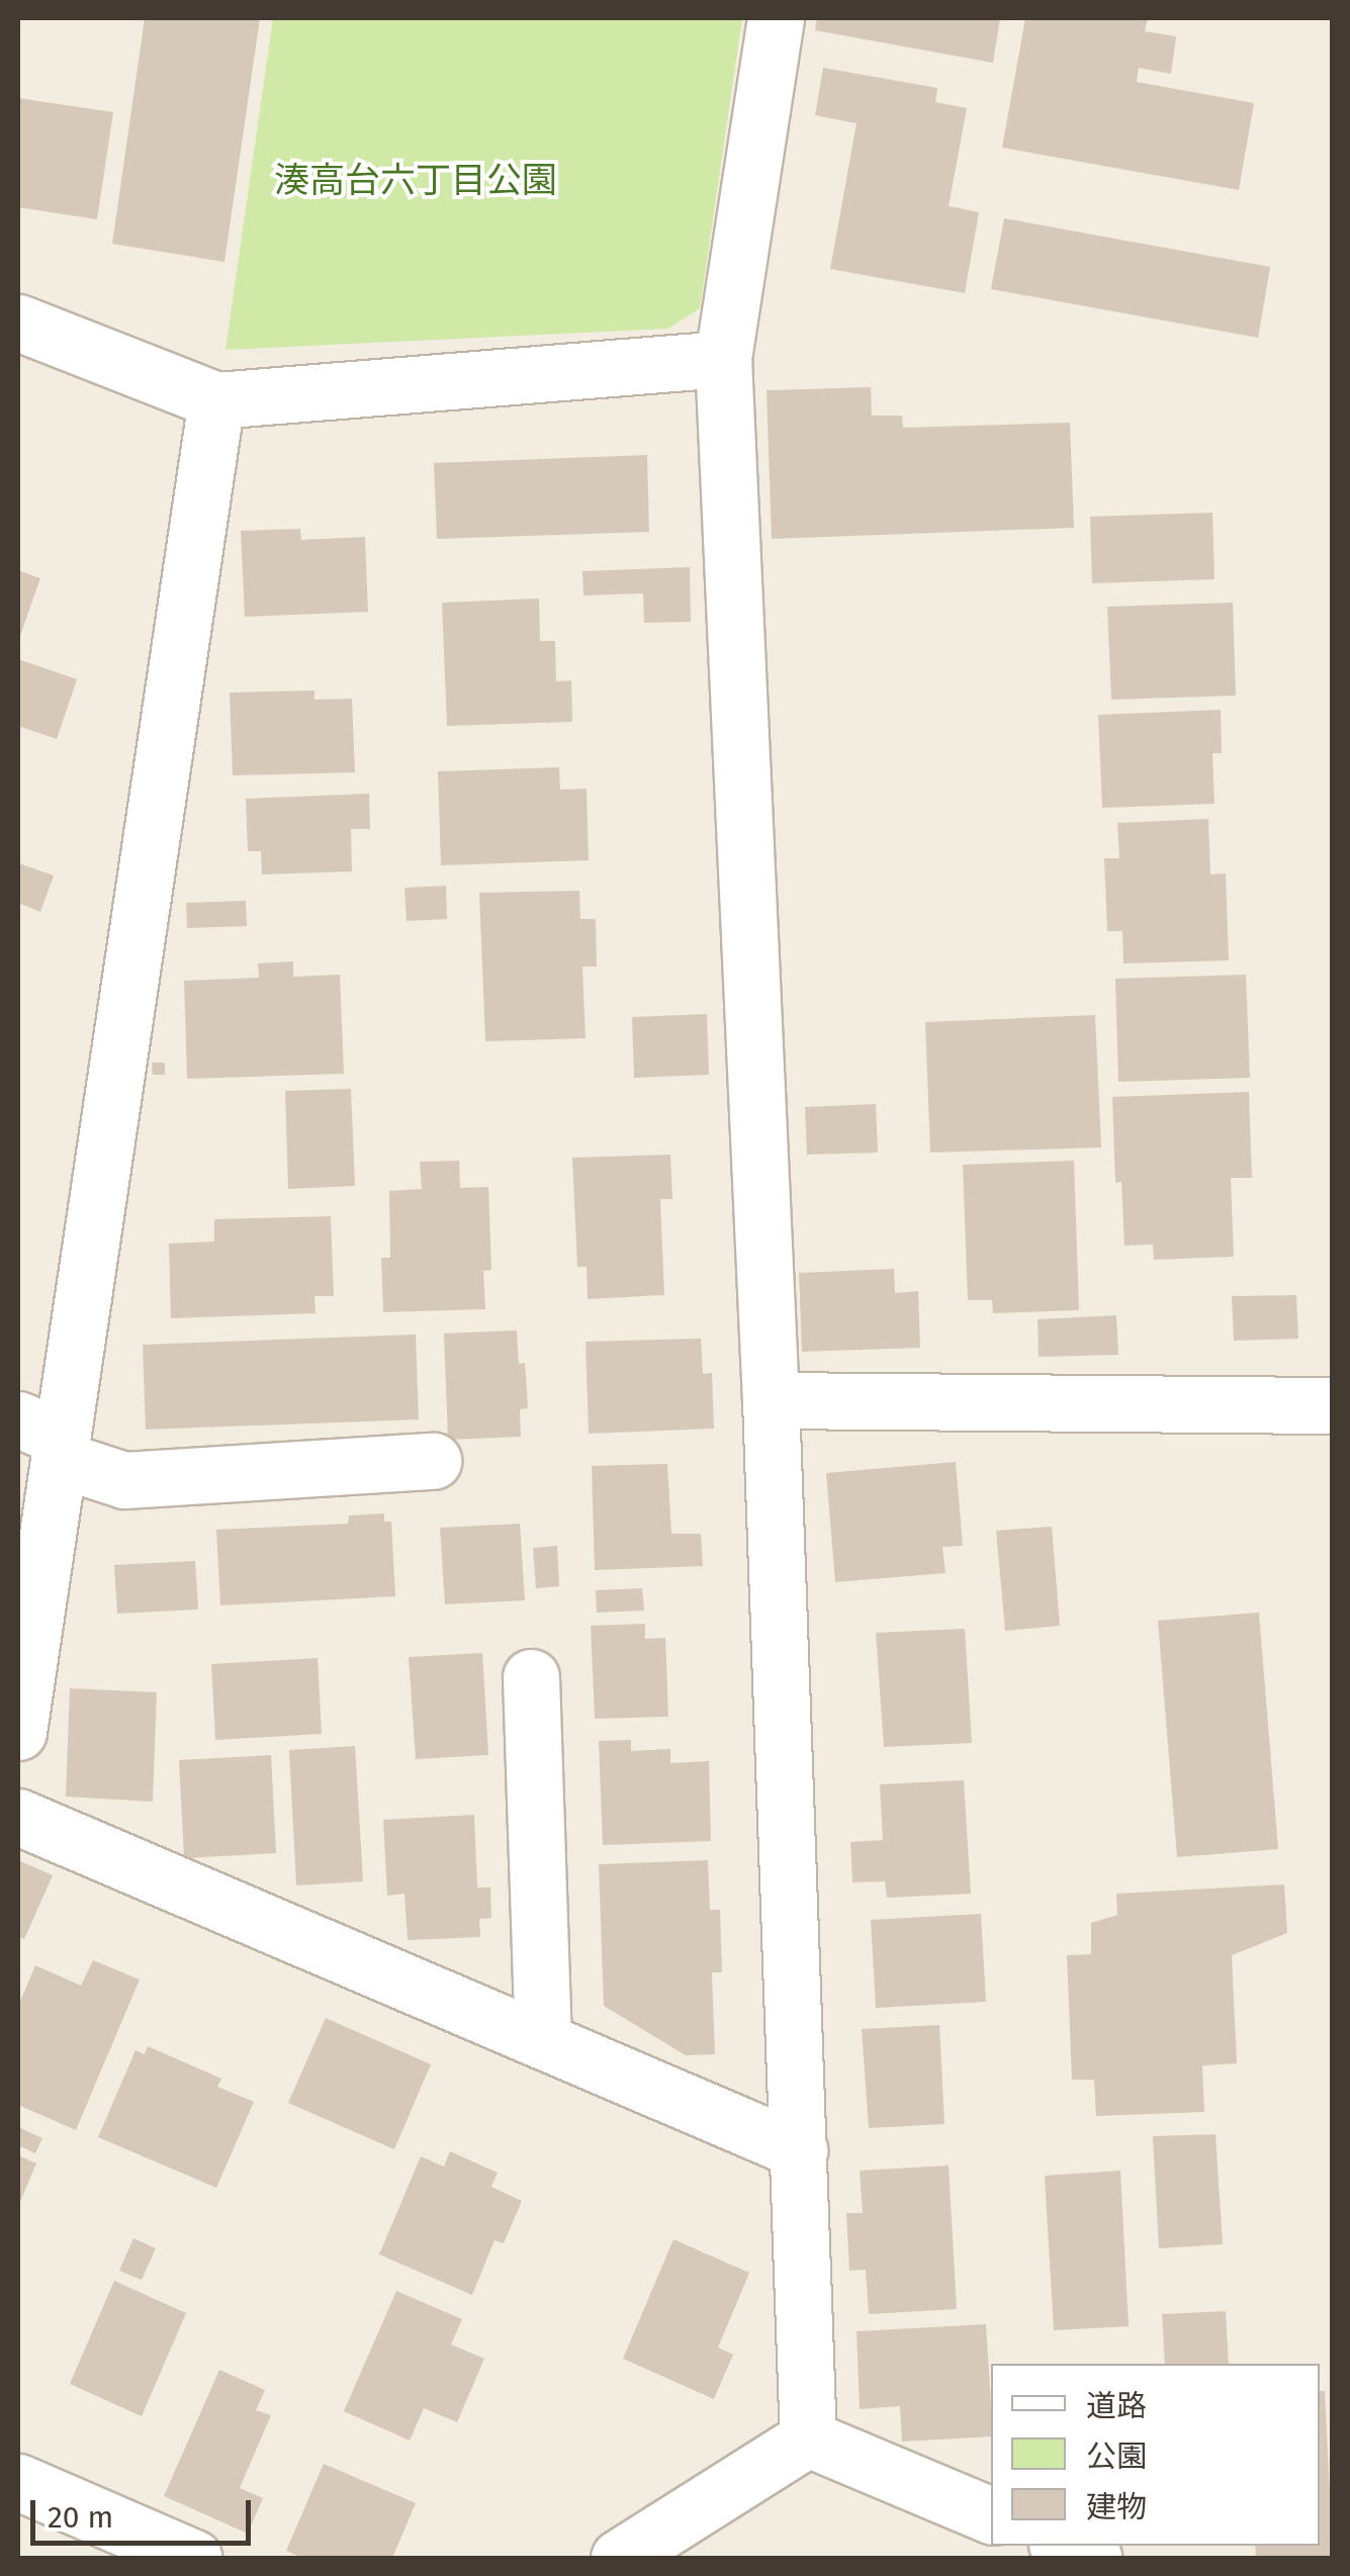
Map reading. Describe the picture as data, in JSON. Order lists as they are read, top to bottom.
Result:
{
  "parks": ["湊高台六丁目公園"],
  "legend": ["道路", "公園", "建物"],
  "scale_bar": "20 m"
}
